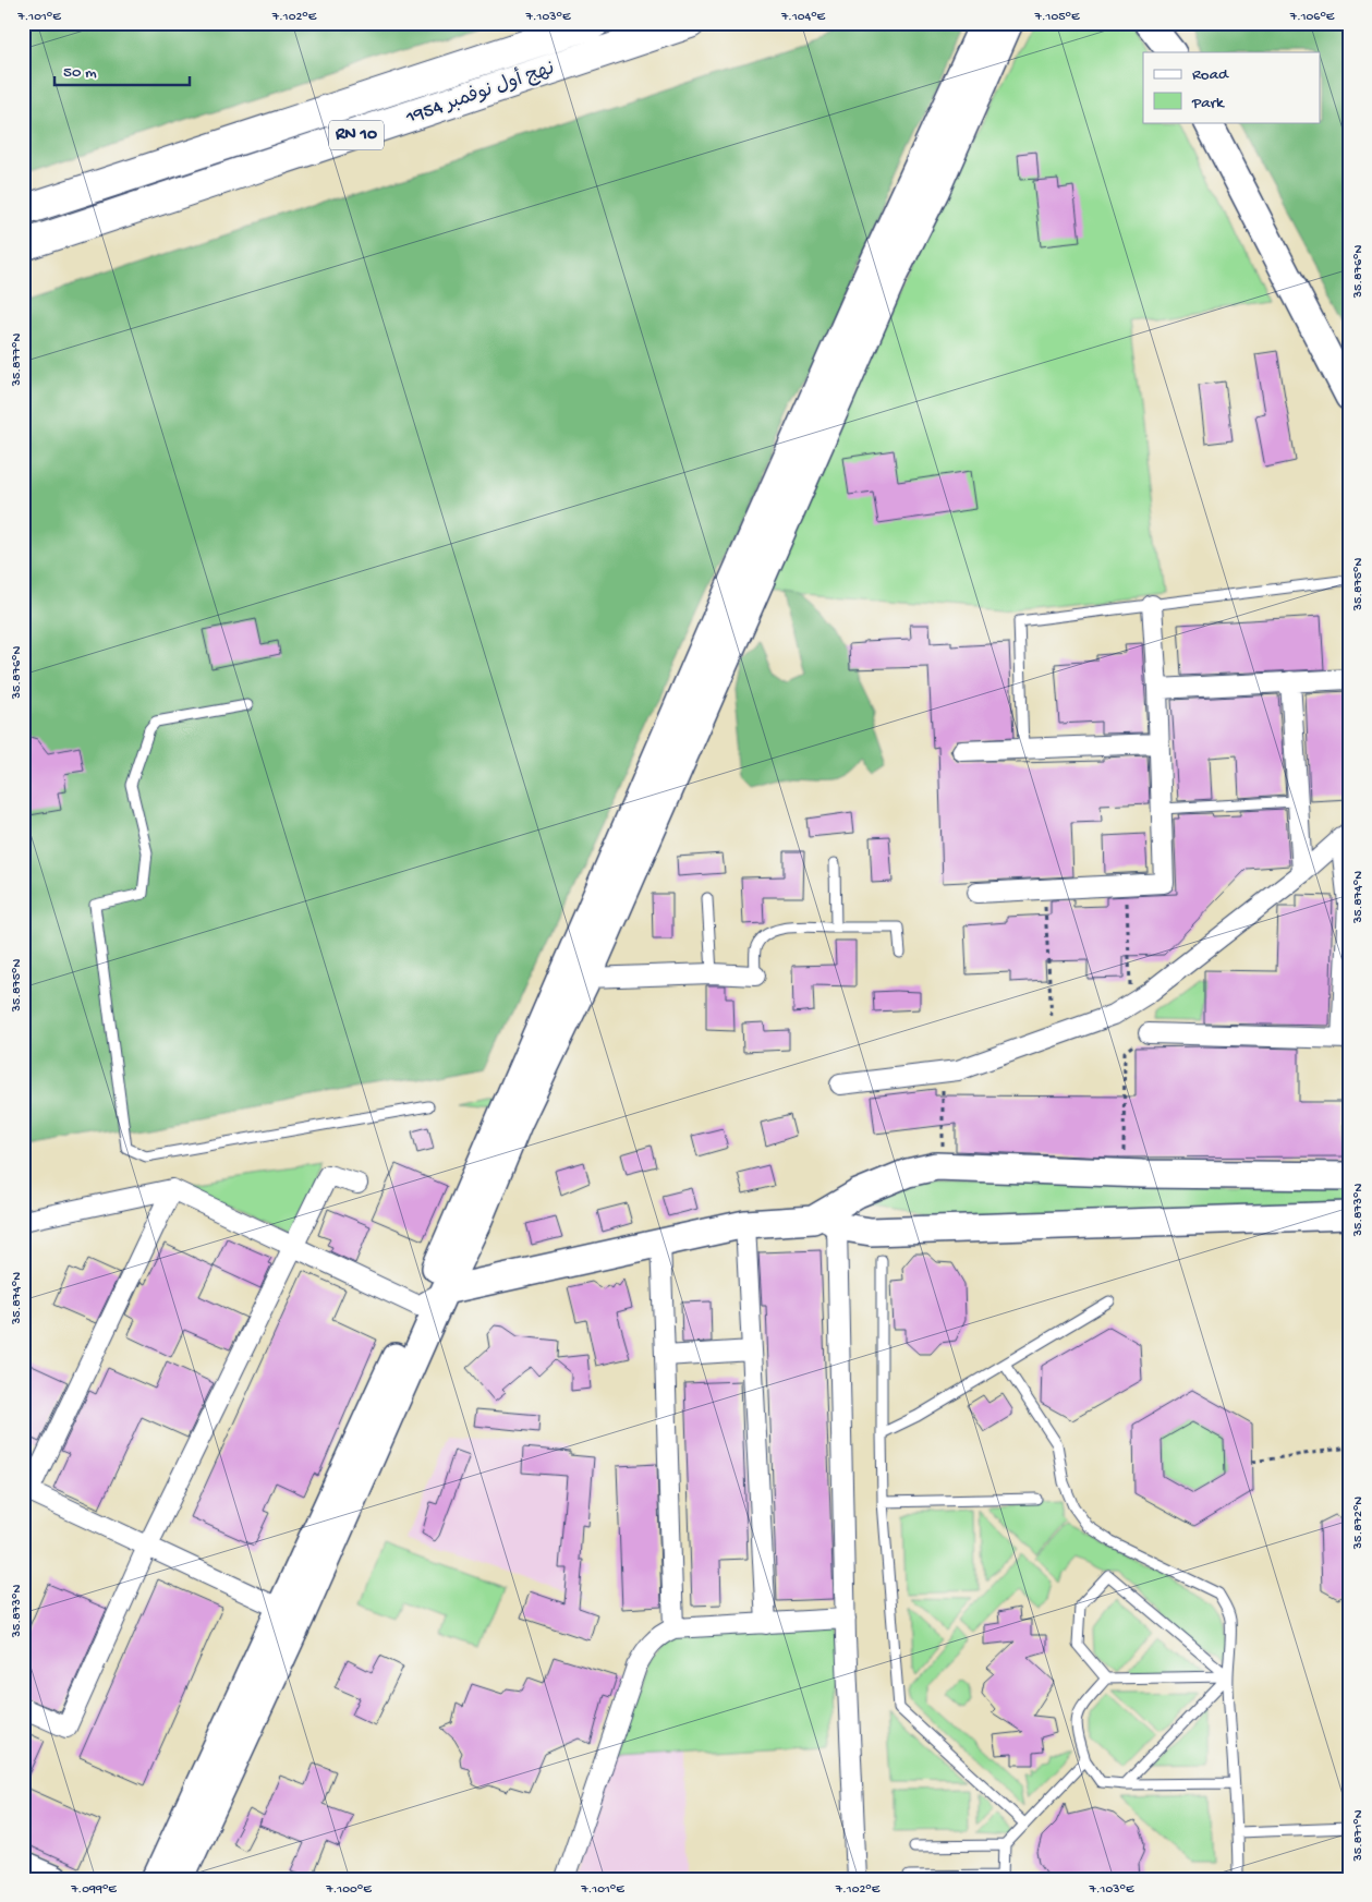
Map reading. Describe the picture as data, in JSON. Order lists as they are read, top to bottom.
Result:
{
  "streets": {
    "main road": ["نهج أول نوفمبر 1954", "RN 10"]
  },
  "legend": ["Road", "Park"],
  "scale_bar": "50 m",
  "coordinates": [
    "7.101°E",
    "7.102°E",
    "7.103°E",
    "7.104°E",
    "7.105°E",
    "7.106°E",
    "35.876°N",
    "35.877°N",
    "35.875°N",
    "35.874°N",
    "35.873°N",
    "35.872°N",
    "35.871°N",
    "7.099°E",
    "7.100°E"
  ]
}
